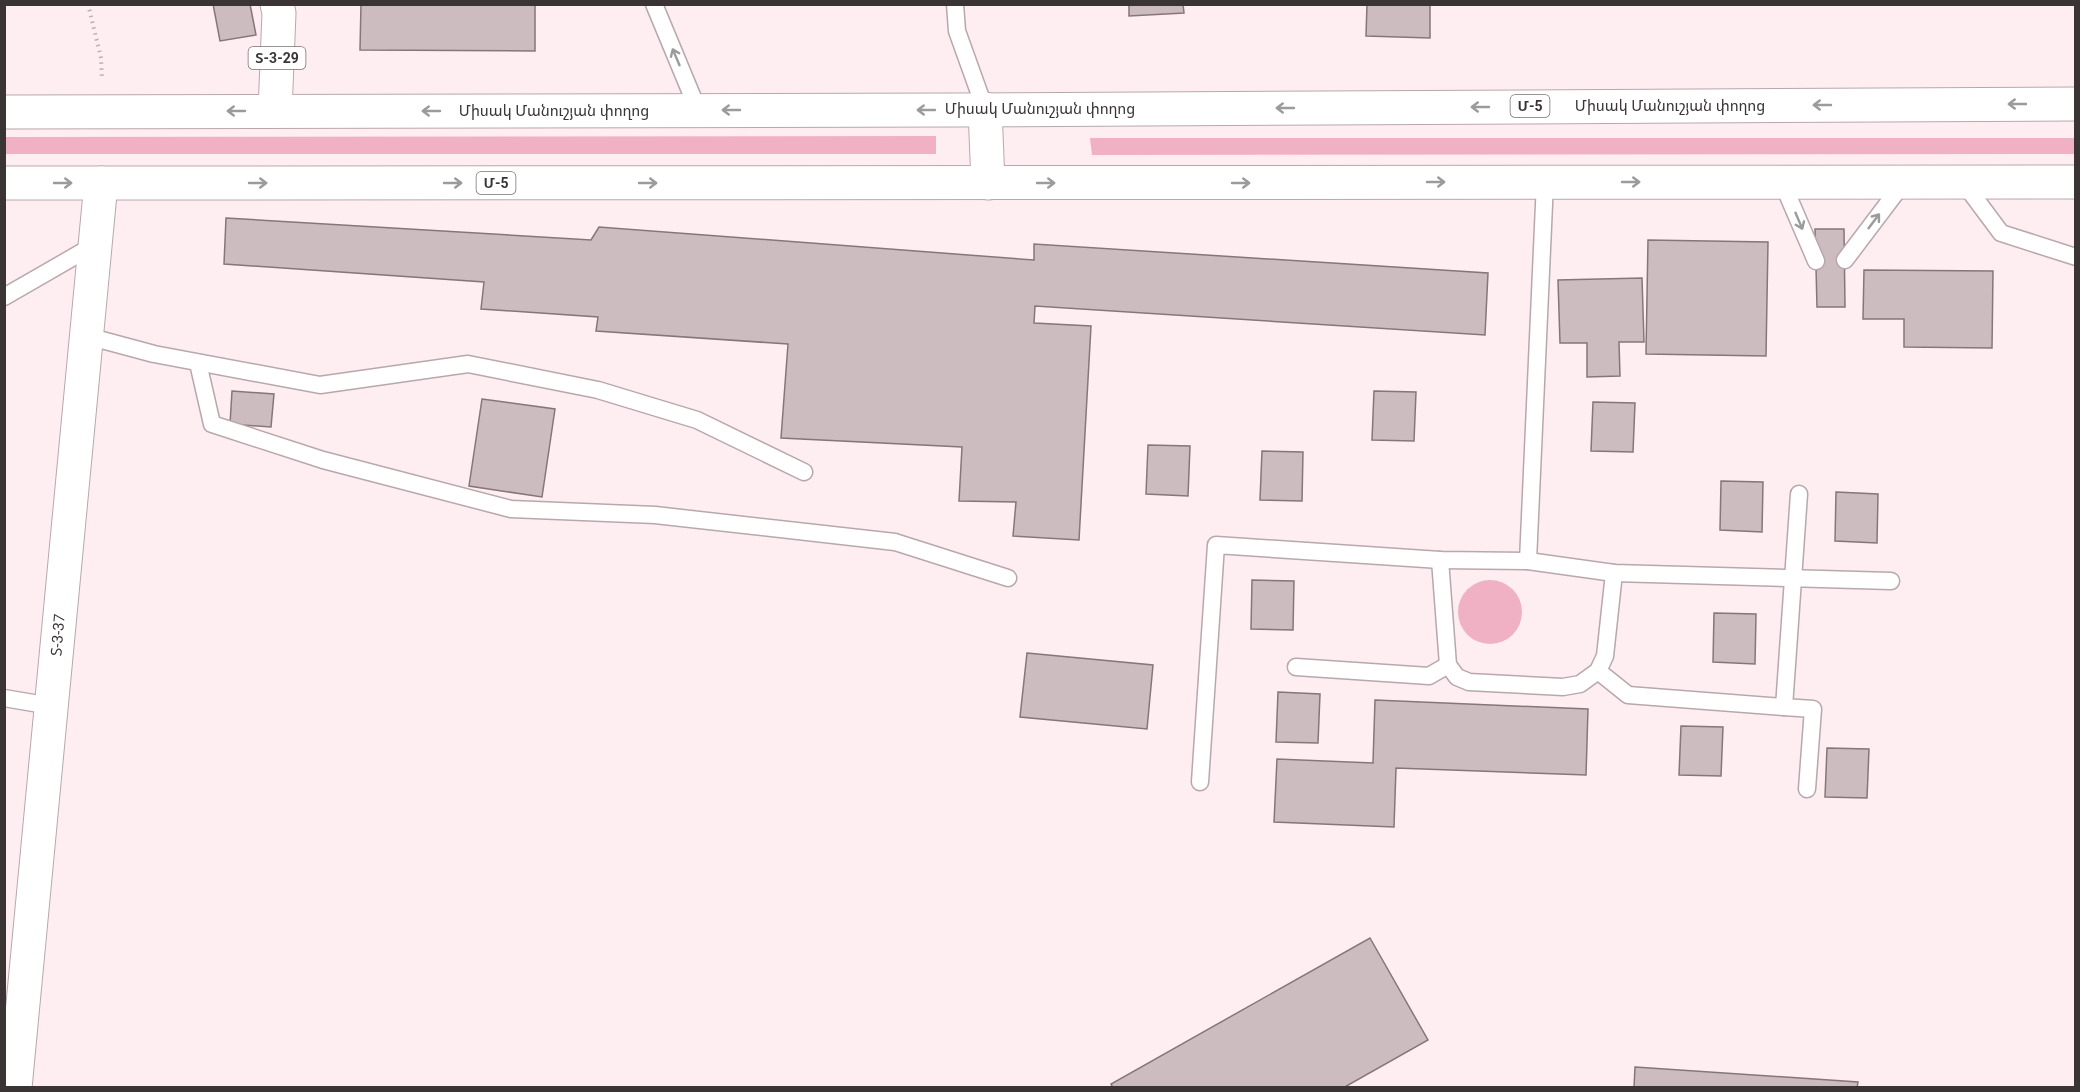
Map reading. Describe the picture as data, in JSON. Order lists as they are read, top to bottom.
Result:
{
  "streets": {
    "main road": [
      "Տ-3-29",
      "Մ-5",
      "Միսակ Մանուշյան փողոց",
      "Տ-3-37"
    ]
  },
  "crossings": [
    ["Տ-3-29", "Միսակ Մանուշյան փողոց"],
    ["Մ-5", "Տ-3-37"]
  ]
}
